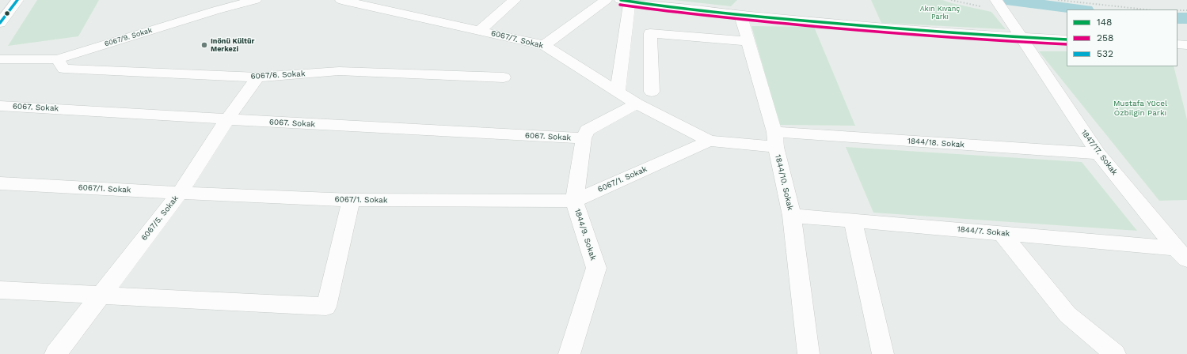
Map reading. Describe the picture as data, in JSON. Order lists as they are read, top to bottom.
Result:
{
  "streets": {
    "street": [
      "6067/9. Sokak",
      "6067/7. Sokak",
      "6067/6. Sokak",
      "6067. Sokak",
      "1844/18. Sokak",
      "1847/17. Sokak",
      "6067/1. Sokak",
      "1844/10. Sokak",
      "6067/5. Sokak",
      "1844/7. Sokak",
      "1844/9. Sokak"
    ]
  },
  "crossings": [
    ["6067/9. Sokak", "6067/6. Sokak"],
    ["6067/7. Sokak", "6067/1. Sokak"],
    ["6067/6. Sokak", "6067/5. Sokak"],
    ["6067. Sokak", "6067/5. Sokak"],
    ["6067. Sokak", "1844/9. Sokak"],
    ["1844/18. Sokak", "1847/17. Sokak"],
    ["1844/18. Sokak", "1844/10. Sokak"],
    ["1847/17. Sokak", "1844/7. Sokak"],
    ["6067/1. Sokak", "6067/5. Sokak"],
    ["6067/1. Sokak", "1844/9. Sokak"],
    ["1844/10. Sokak", "1844/7. Sokak"]
  ],
  "parks": ["Akın Kıvanç Parkı", "Mustafa Yücel Özbilgin Parkı"],
  "places": ["Inönü Kültür Merkezi"],
  "lines": ["transit line 148", "transit line 532", "transit line 258"],
  "legend": ["148", "258", "532"]
}
